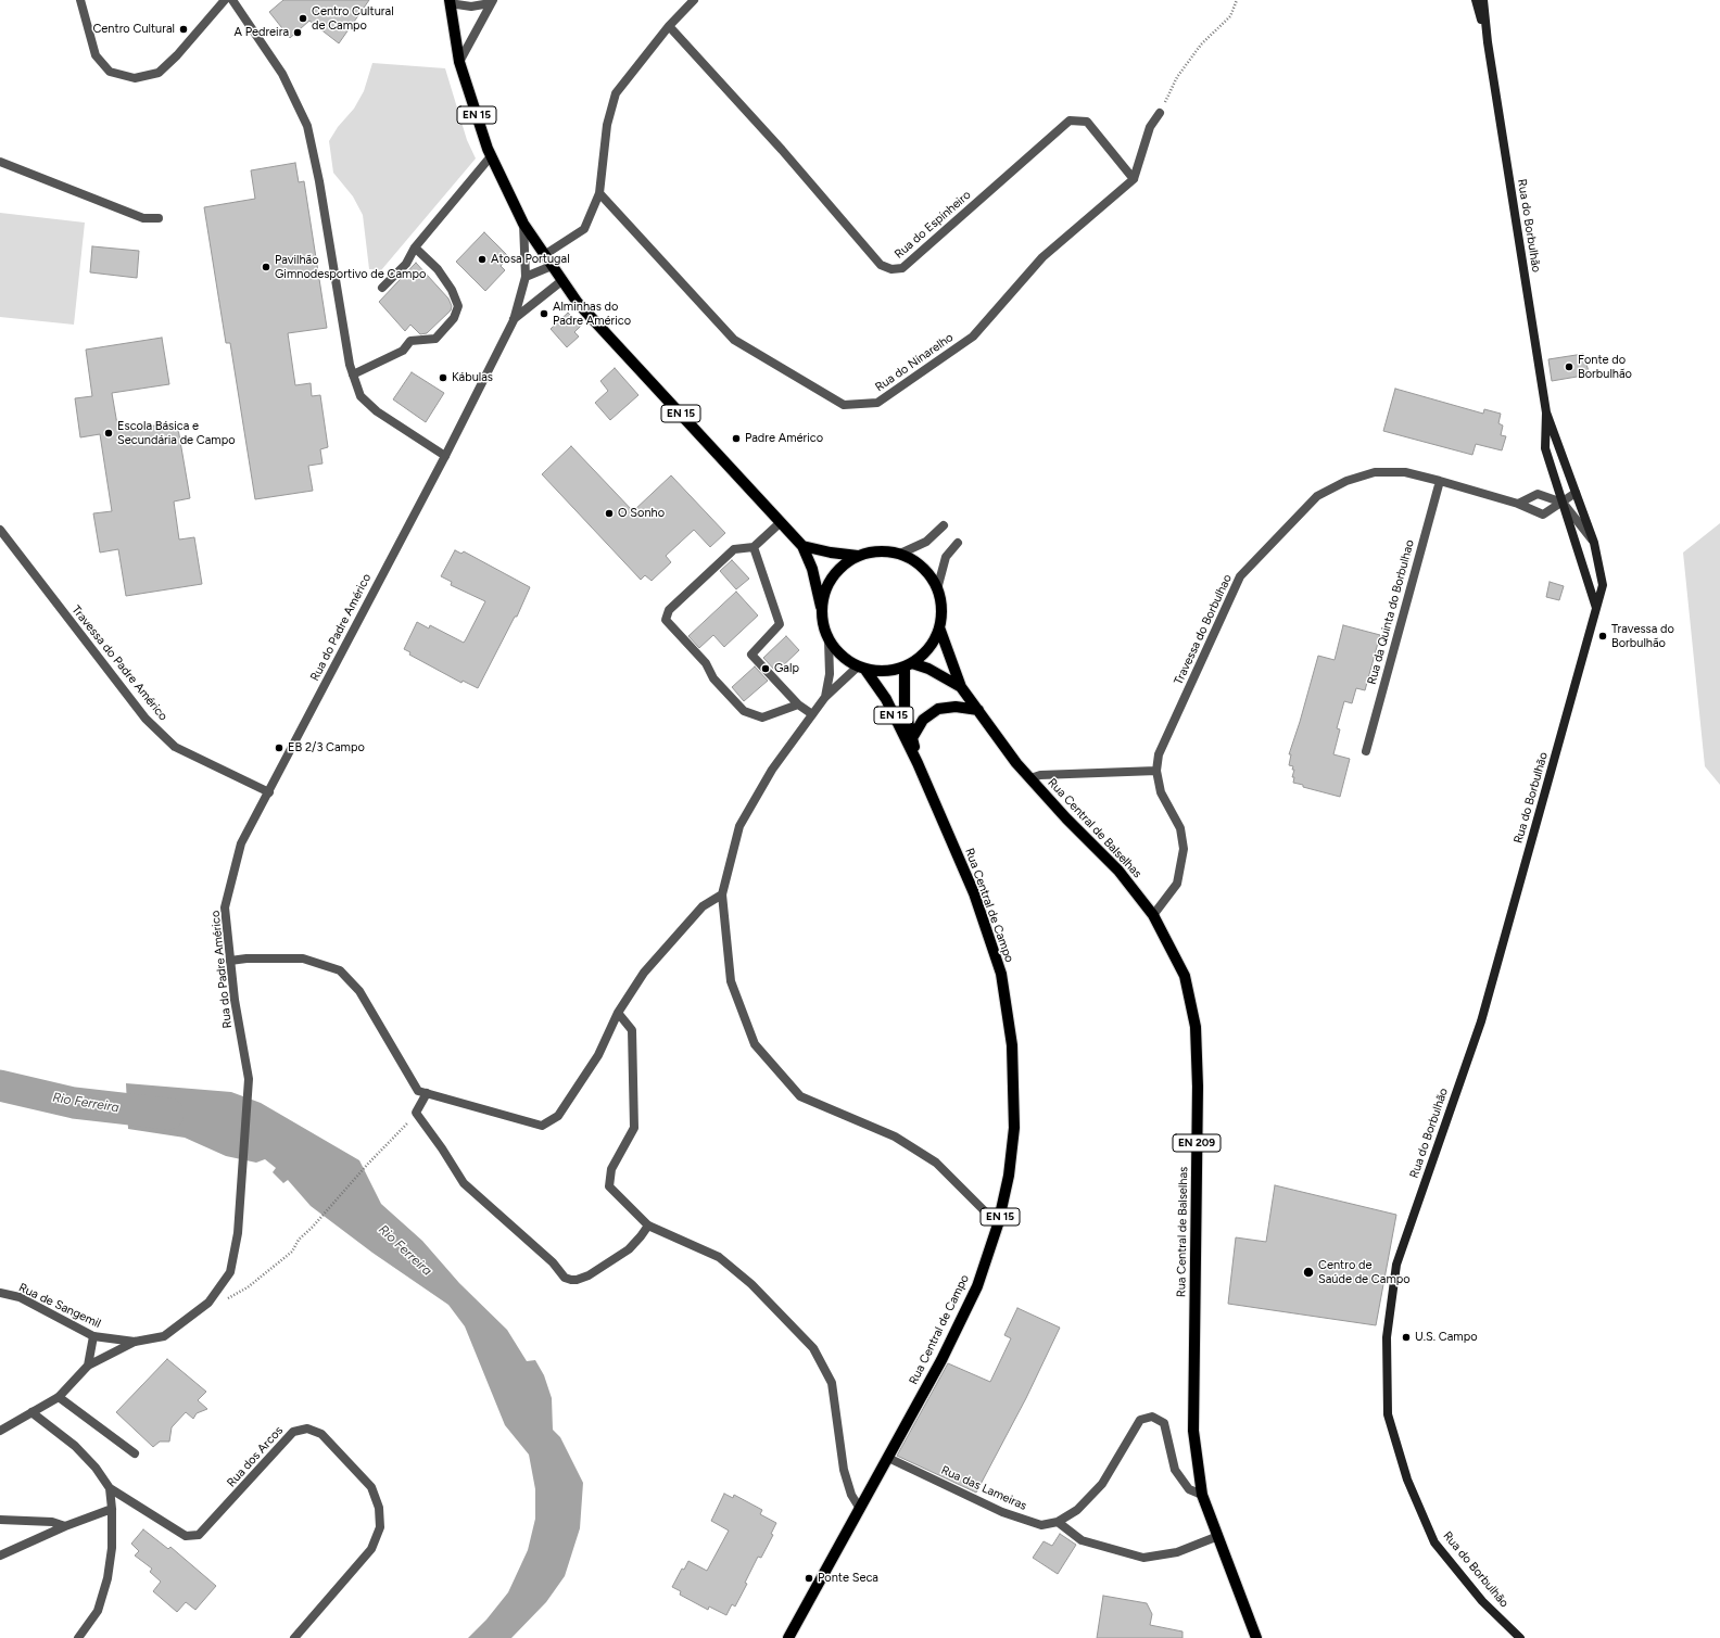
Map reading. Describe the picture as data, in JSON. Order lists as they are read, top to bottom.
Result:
{
  "streets": {
    "main road": [
      "EN 15",
      "Rua do Borbulhão",
      "Rua Central de Balselhas",
      "Rua Central de Campo",
      "EN 209"
    ],
    "street": [
      "Rua do Espinheiro",
      "Rua do Ninarelho",
      "Rua da Quinta do Borbulhao",
      "Rua do Padre Américo",
      "Travessa do Borbulhao",
      "Travessa do Padre Américo",
      "Rua de Sangemil",
      "Rua dos Arcos",
      "Rua das Lameiras"
    ]
  },
  "crossings": [
    ["EN 15", "Rua do Padre Américo"],
    ["EN 15", "Rua Central de Balselhas"],
    ["EN 15", "Rua Central de Campo"],
    ["Rua do Espinheiro", "Rua do Ninarelho"],
    ["Rua do Borbulhão", "Travessa do Borbulhao"],
    ["Rua da Quinta do Borbulhao", "Travessa do Borbulhao"],
    ["Rua do Padre Américo", "Travessa do Padre Américo"],
    ["Rua do Padre Américo", "Rua de Sangemil"],
    ["Travessa do Borbulhao", "Rua Central de Balselhas"],
    ["Rua Central de Balselhas", "Rua Central de Campo"],
    ["Rua Central de Campo", "Rua das Lameiras"]
  ],
  "water": ["Rio Ferreira"],
  "places": [
    "Centro Cultural de Campo",
    "Centro Cultural",
    "A Pedreira",
    "Atosa Portugal",
    "Pavilhão Gimnodesportivo de Campo",
    "Alminhas do Padre Américo",
    "Fonte do Borbulhão",
    "Kábulas",
    "Escola Básica e Secundária de Campo",
    "Padre Américo",
    "O Sonho",
    "Travessa do Borbulhão",
    "Galp",
    "EB 2/3 Campo",
    "Centro de Saúde de Campo",
    "U.S. Campo",
    "Ponte Seca"
  ]
}
